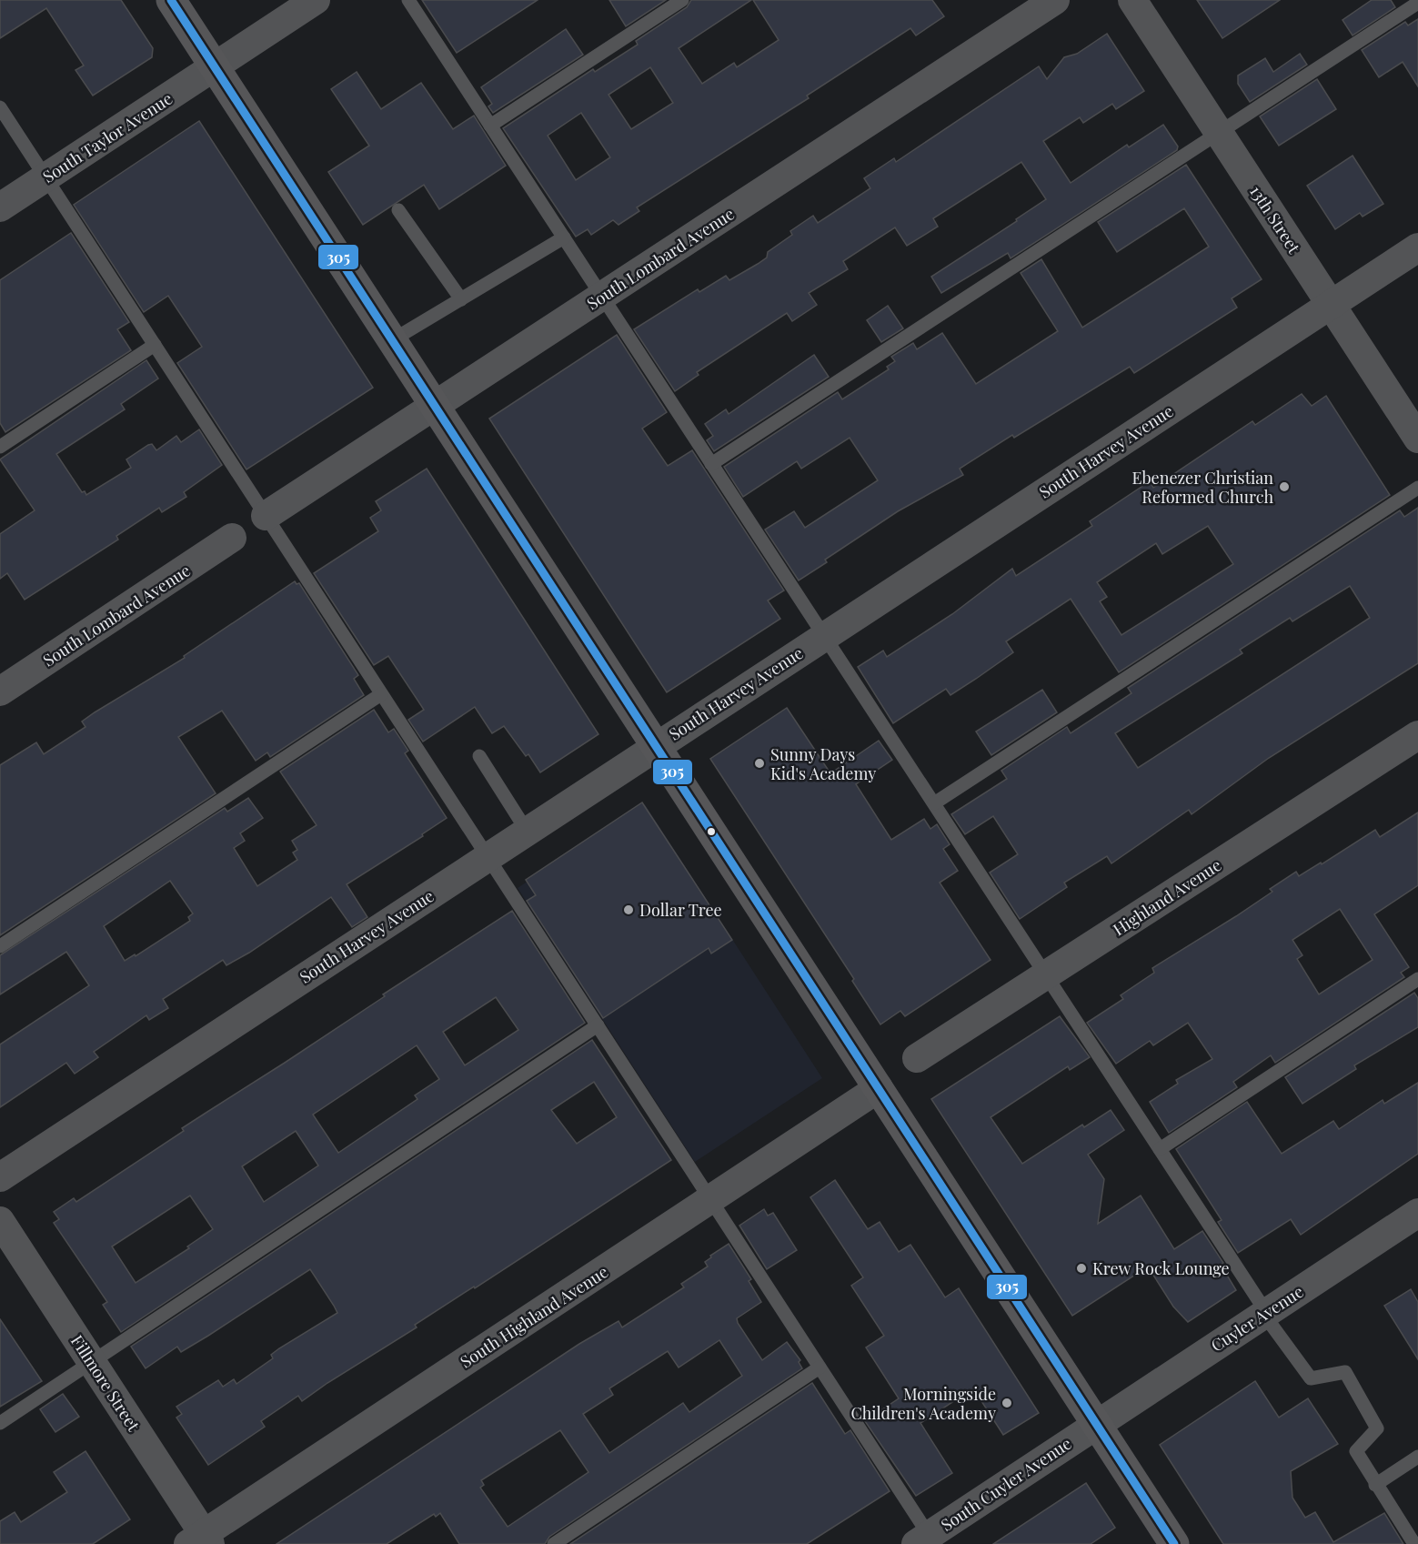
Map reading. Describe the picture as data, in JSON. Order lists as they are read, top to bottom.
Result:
{
  "streets": {
    "street": [
      "South Taylor Avenue",
      "13th Street",
      "South Lombard Avenue",
      "South Harvey Avenue",
      "Highland Avenue",
      "South Highland Avenue",
      "Cuyler Avenue",
      "Fillmore Street",
      "South Cuyler Avenue"
    ]
  },
  "crossings": [
    ["13th Street", "South Harvey Avenue"],
    ["South Highland Avenue", "Fillmore Street"],
    ["Cuyler Avenue", "South Cuyler Avenue"]
  ],
  "places": [
    "Ebenezer Christian Reformed Church",
    "Sunny Days Kid's Academy",
    "Dollar Tree",
    "Krew Rock Lounge",
    "Morningside Children's Academy"
  ],
  "lines": ["transit line 305"]
}
